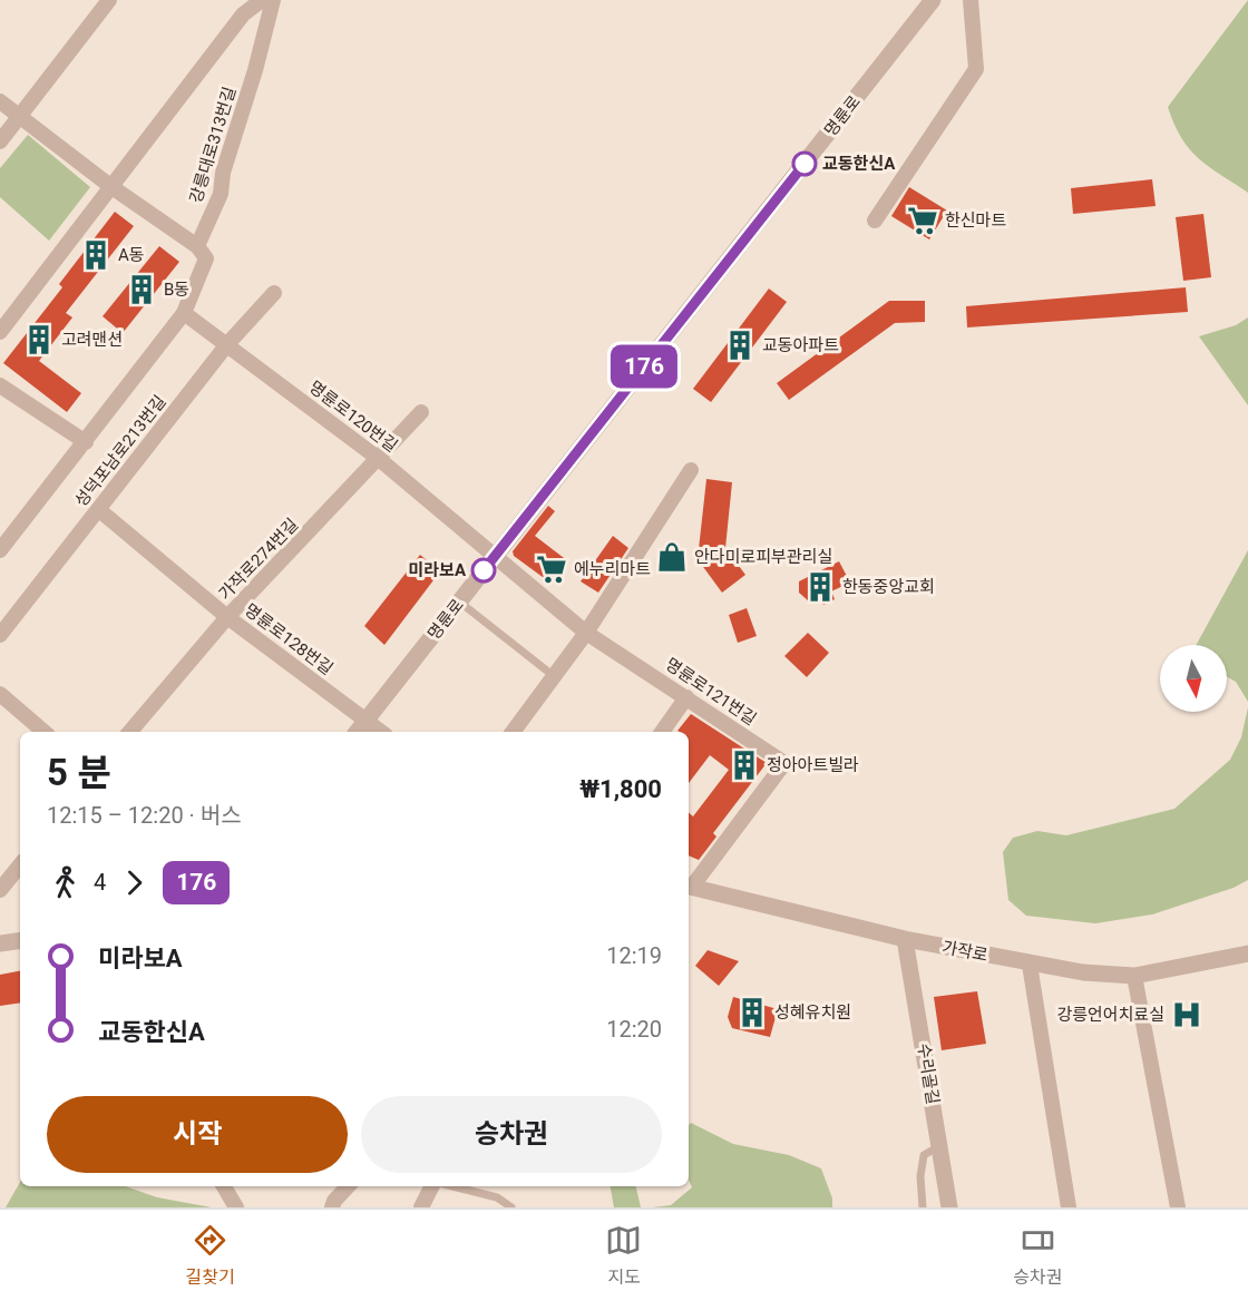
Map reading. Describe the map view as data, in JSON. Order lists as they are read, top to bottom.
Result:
{
  "streets": {
    "street": [
      "명륜로",
      "강릉대로313번길",
      "명륜로120번길",
      "성덕포남로213번길",
      "가작로274번길",
      "명륜로128번길",
      "명륜로121번길",
      "가작로",
      "수리골길"
    ]
  },
  "crossings": [
    ["명륜로", "명륜로120번길"],
    ["명륜로", "명륜로128번길"],
    ["명륜로", "명륜로121번길"],
    ["강릉대로313번길", "명륜로120번길"],
    ["명륜로120번길", "성덕포남로213번길"],
    ["명륜로120번길", "가작로274번길"],
    ["명륜로120번길", "명륜로121번길"],
    ["성덕포남로213번길", "명륜로128번길"],
    ["가작로274번길", "명륜로128번길"],
    ["명륜로121번길", "가작로"],
    ["가작로", "수리골길"]
  ],
  "places": {
    "other": ["교동한신A", "미라보A"],
    "supermarket": ["한신마트", "에누리마트"],
    "building": [
      "A동",
      "B동",
      "고려맨션",
      "교동아파트",
      "한동중앙교회",
      "정아아트빌라",
      "성혜유치원"
    ],
    "shop": ["안다미로피부관리실"],
    "hospital": ["강릉언어치료실"]
  },
  "lines": ["bus line 176"],
  "north": "bottom",
  "page": {
    "on_map": "176",
    "heading": ["5 분", "12:15 – 12:20 · 버스", "₩1,800"],
    "legs": ["4", "176"],
    "list": [
      {
        "name": "미라보A",
        "value": "12:19"
      },
      {
        "name": "교동한신A",
        "value": "12:20"
      }
    ],
    "buttons": ["시작", "승차권"],
    "tabs": ["길찾기", "지도", "승차권"]
  }
}
